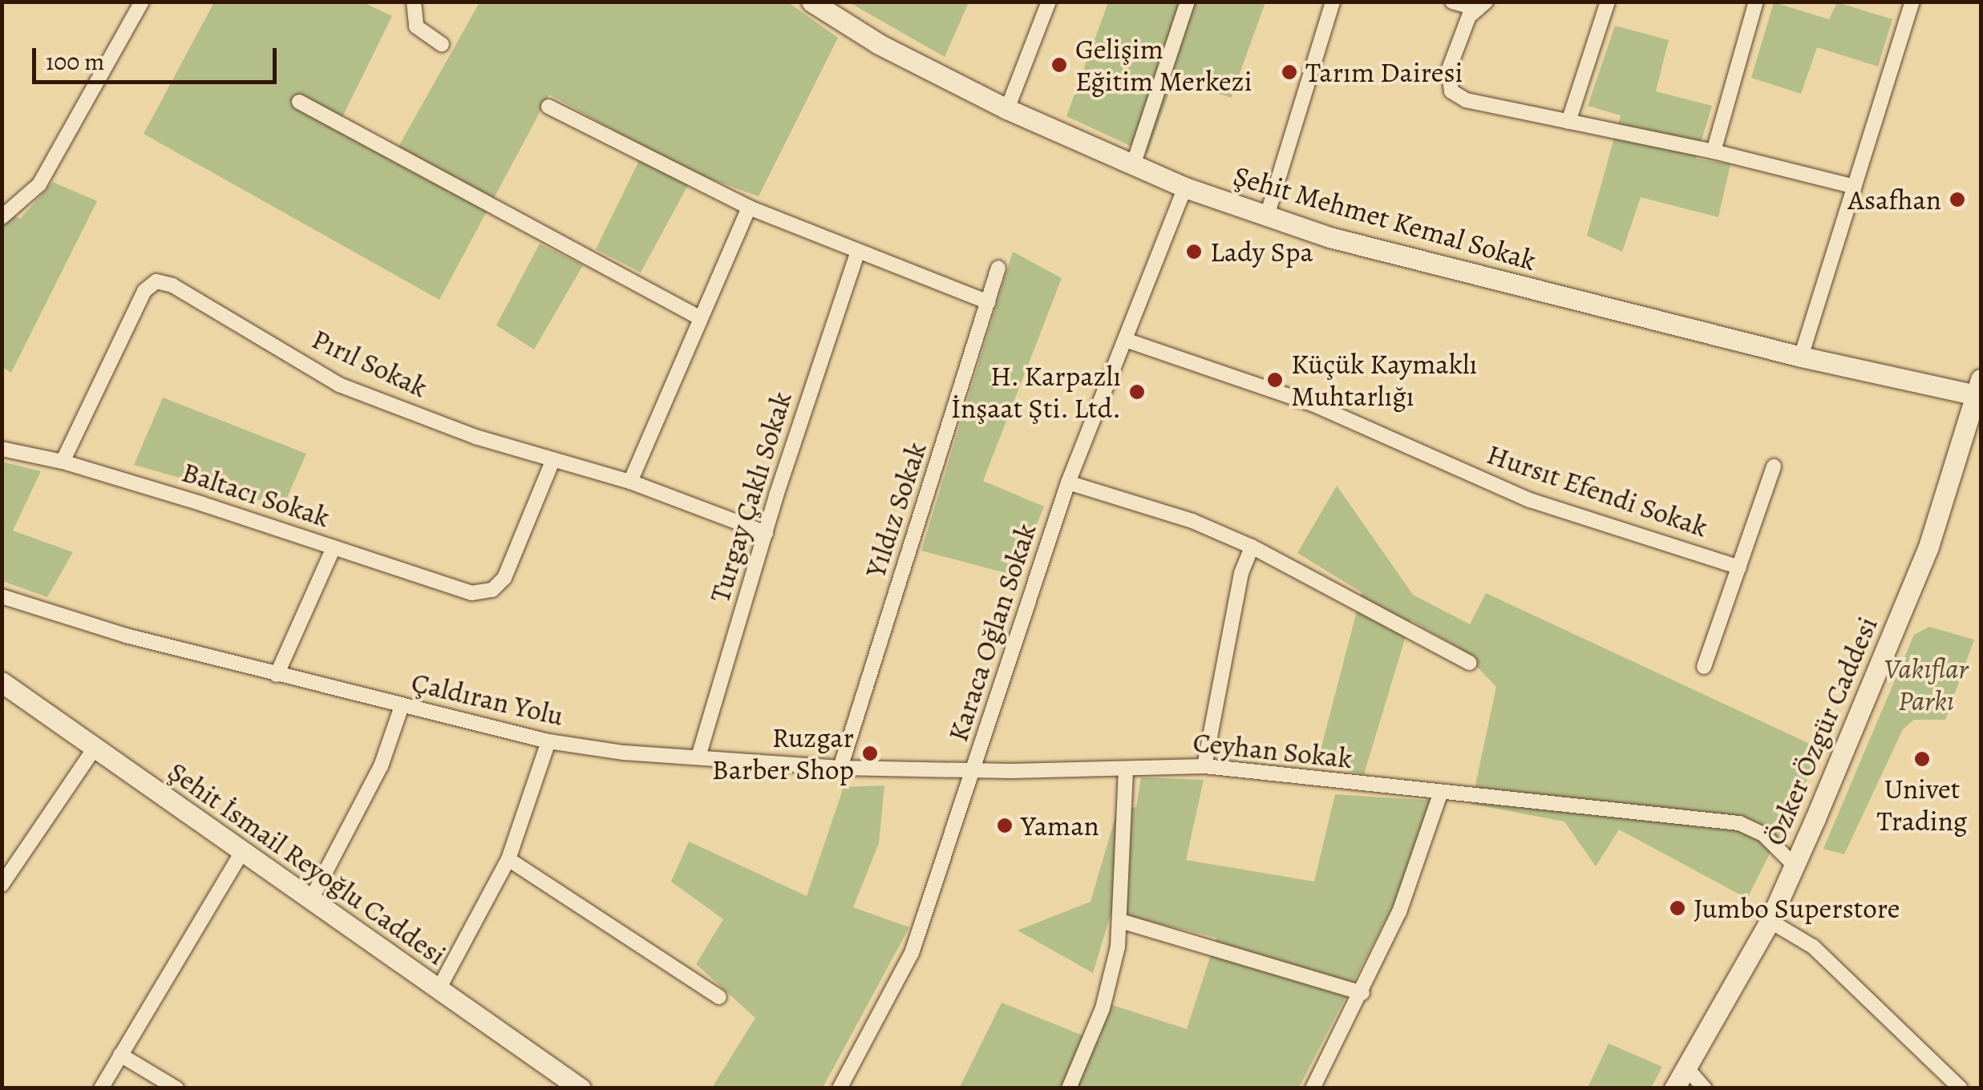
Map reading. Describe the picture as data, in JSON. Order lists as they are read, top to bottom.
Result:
{
  "streets": {
    "street": [
      "Şehit Mehmet Kemal Sokak",
      "Pırıl Sokak",
      "Hursıt Efendi Sokak",
      "Baltacı Sokak",
      "Turgay Çaklı Sokak",
      "Yıldız Sokak",
      "Karaca Oğlan Sokak",
      "Çaldıran Yolu",
      "Özker Özgür Caddesi",
      "Ceyhan Sokak",
      "Şehit İsmail Reyoğlu Caddesi"
    ]
  },
  "crossings": [
    ["Şehit Mehmet Kemal Sokak", "Karaca Oğlan Sokak"],
    ["Şehit Mehmet Kemal Sokak", "Özker Özgür Caddesi"],
    ["Pırıl Sokak", "Baltacı Sokak"],
    ["Pırıl Sokak", "Turgay Çaklı Sokak"],
    ["Hursıt Efendi Sokak", "Karaca Oğlan Sokak"],
    ["Turgay Çaklı Sokak", "Çaldıran Yolu"],
    ["Yıldız Sokak", "Çaldıran Yolu"],
    ["Karaca Oğlan Sokak", "Çaldıran Yolu"],
    ["Karaca Oğlan Sokak", "Ceyhan Sokak"],
    ["Çaldıran Yolu", "Ceyhan Sokak"],
    ["Özker Özgür Caddesi", "Ceyhan Sokak"]
  ],
  "parks": ["Vakıflar Parkı"],
  "places": [
    "Gelişim Eğitim Merkezi",
    "Tarım Dairesi",
    "Asafhan",
    "Lady Spa",
    "Küçük Kaymaklı Muhtarlığı",
    "H. Karpazlı İnşaat Şti. Ltd.",
    "Ruzgar Barber Shop",
    "Univet Trading",
    "Yaman",
    "Jumbo Superstore"
  ],
  "scale_bar": "100 m"
}
